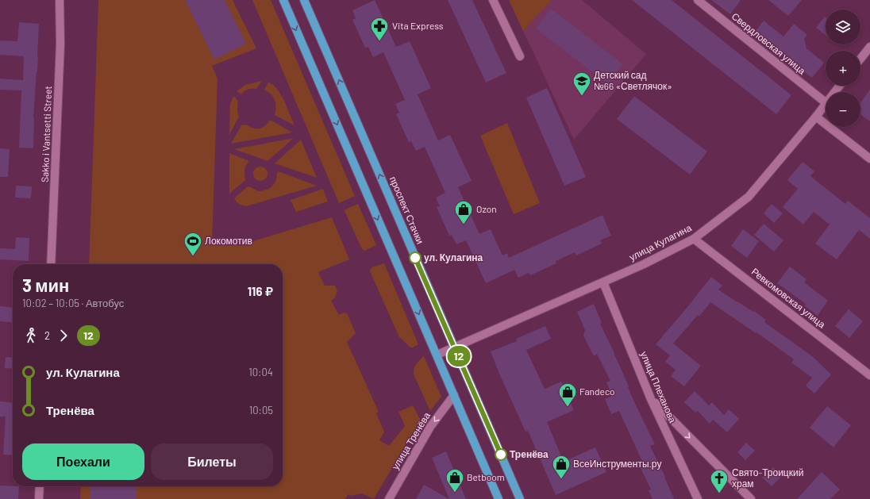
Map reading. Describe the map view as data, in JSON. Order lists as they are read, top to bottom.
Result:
{
  "streets": {
    "main road": ["проспект Стачки"],
    "street": [
      "Свердловская улица",
      "Sakko i Vantsetti Street",
      "улица Кулагина",
      "Ревкомовская улица",
      "улица Плеханова",
      "улица Тренёва"
    ]
  },
  "crossings": [
    ["проспект Стачки", "улица Кулагина"],
    ["улица Кулагина", "Ревкомовская улица"],
    ["улица Кулагина", "улица Плеханова"]
  ],
  "one_way": ["улица Тренёва"],
  "places": {
    "pharmacy": ["Vita Express"],
    "school or university": ["Детский сад №66 «Светлячок»"],
    "shop": [
      "Ozon",
      "Fandeco",
      "ВсеИнструменты.ру",
      "Betboom"
    ],
    "sports": ["Локомотив"],
    "other": ["ул. Кулагина", "Тренёва"],
    "church": ["Свято-Троицкий храм"]
  },
  "lines": ["bus line 12"],
  "page": {
    "on_map": "12",
    "map_buttons": ["+", "−"],
    "heading": ["3 мин", "10:02 – 10:05 · Автобус", "116 ₽"],
    "legs": ["2", "12"],
    "list": [
      {
        "name": "ул. Кулагина",
        "value": "10:04"
      },
      {
        "name": "Тренёва",
        "value": "10:05"
      }
    ],
    "buttons": ["Поехали", "Билеты"]
  }
}
